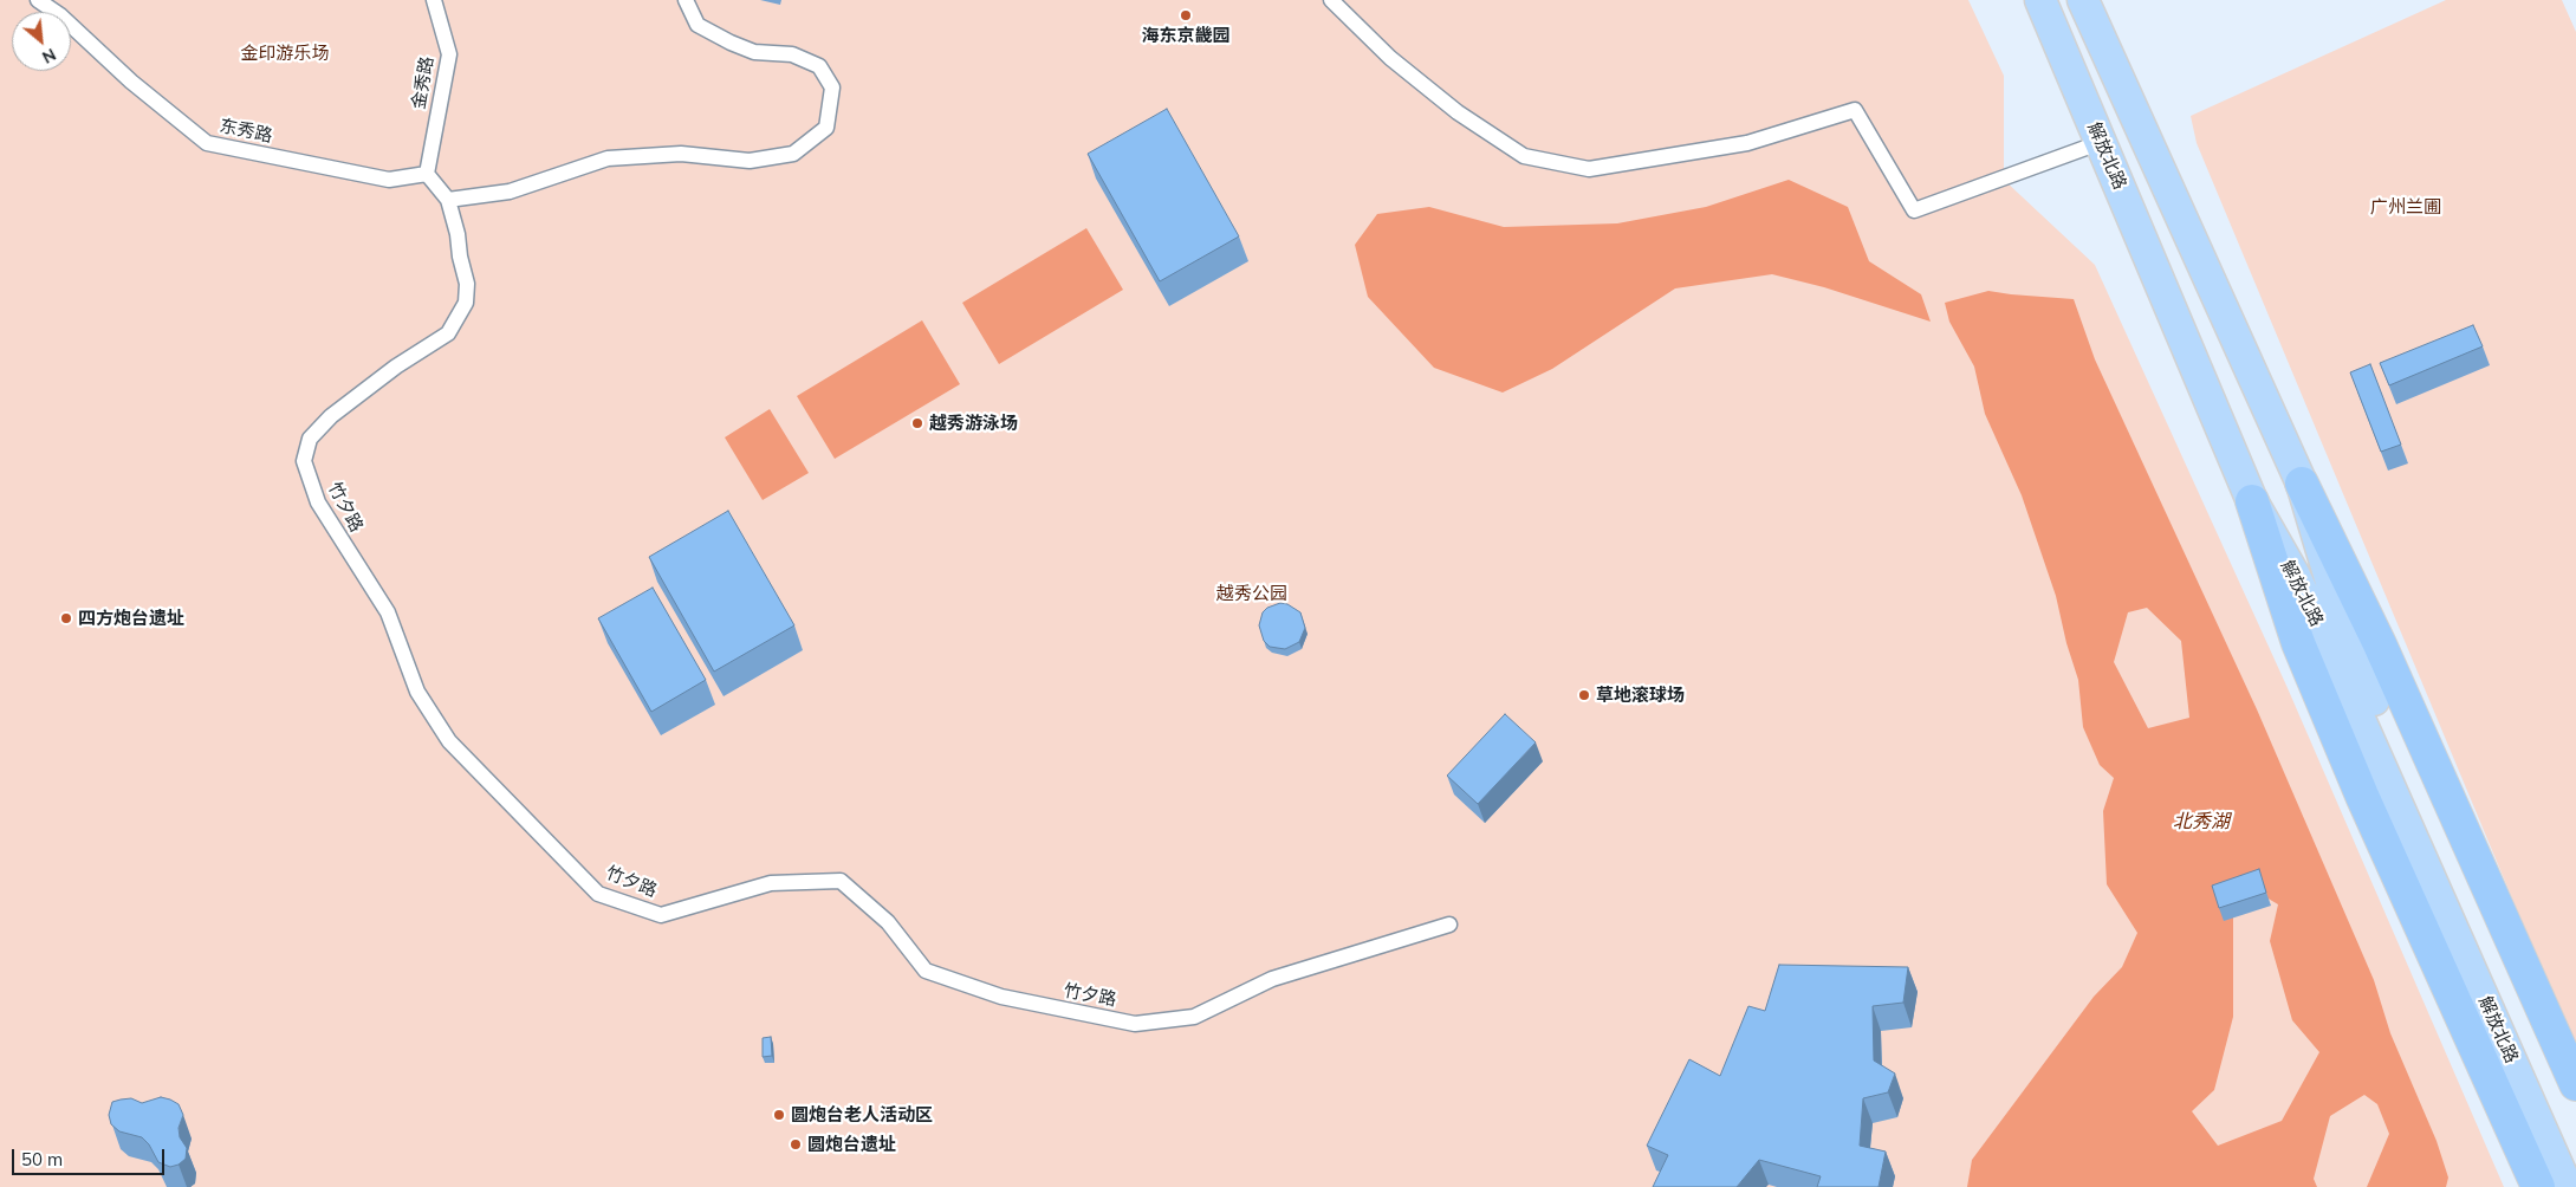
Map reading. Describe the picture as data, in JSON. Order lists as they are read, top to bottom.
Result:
{
  "streets": {
    "main road": ["解放北路"],
    "street": ["金秀路", "东秀路", "竹夕路"]
  },
  "crossings": [
    ["金秀路", "东秀路"]
  ],
  "water": ["北秀湖"],
  "parks": ["金印游乐场", "广州兰圃", "越秀公园"],
  "places": [
    "海东京畿园",
    "越秀游泳场",
    "四方炮台遗址",
    "草地滚球场",
    "圆炮台老人活动区",
    "圆炮台遗址"
  ],
  "scale_bar": "50 m",
  "north": "bottom right"
}
